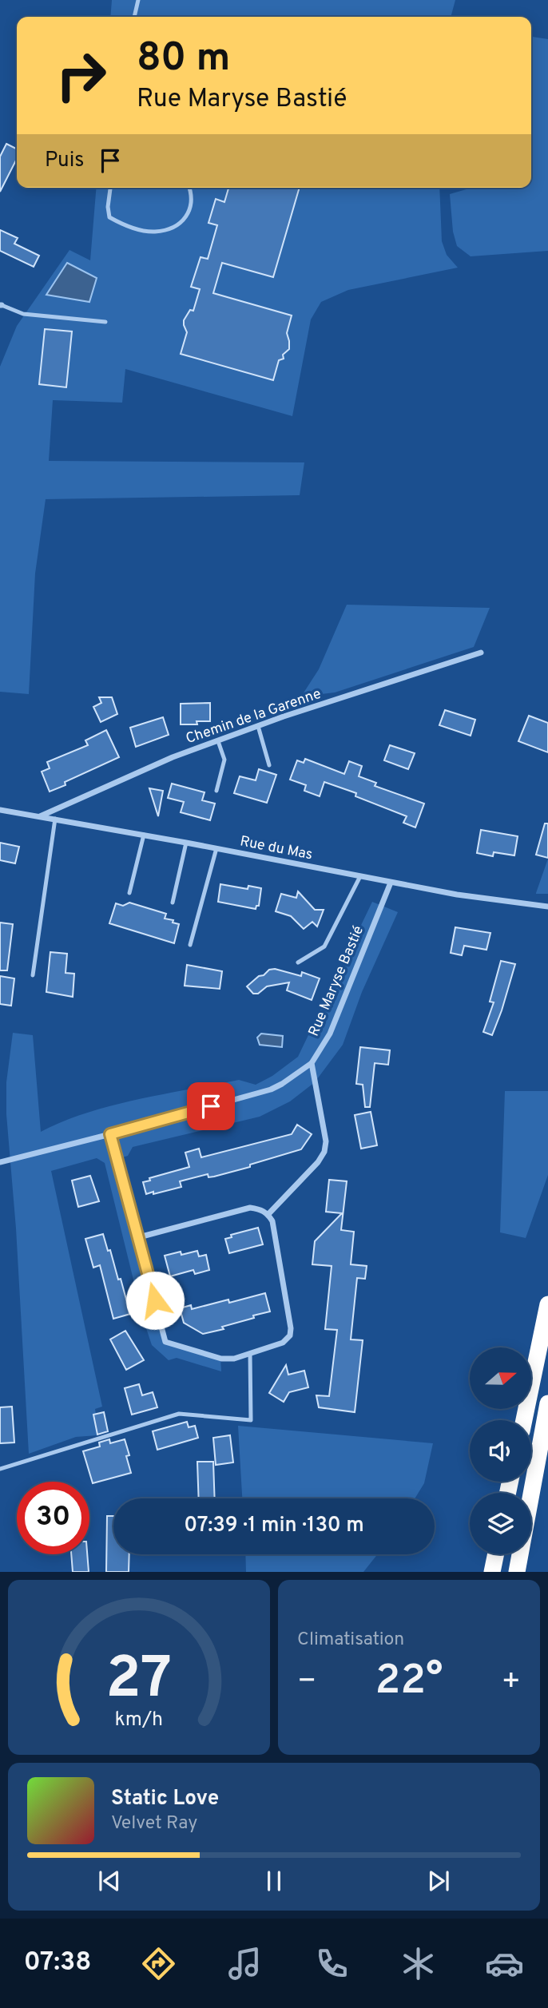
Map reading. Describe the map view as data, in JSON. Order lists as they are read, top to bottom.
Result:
{
  "streets": {
    "street": ["Chemin de la Garenne", "Rue du Mas", "Rue Maryse Bastié"]
  },
  "crossings": [
    ["Chemin de la Garenne", "Rue du Mas"],
    ["Rue du Mas", "Rue Maryse Bastié"]
  ],
  "north": "right",
  "page": {
    "turn": ["80 m", "Rue Maryse Bastié"],
    "then": "Puis",
    "limit": "30",
    "trip": "07:39 · 1 min · 130 m",
    "tile": "Climatisation",
    "heat": ["−", "22°", "+"],
    "song": ["Static Love", "Velvet Ray"],
    "tabs": "07:38",
    "gauge": ["27", "km/h"]
  }
}
